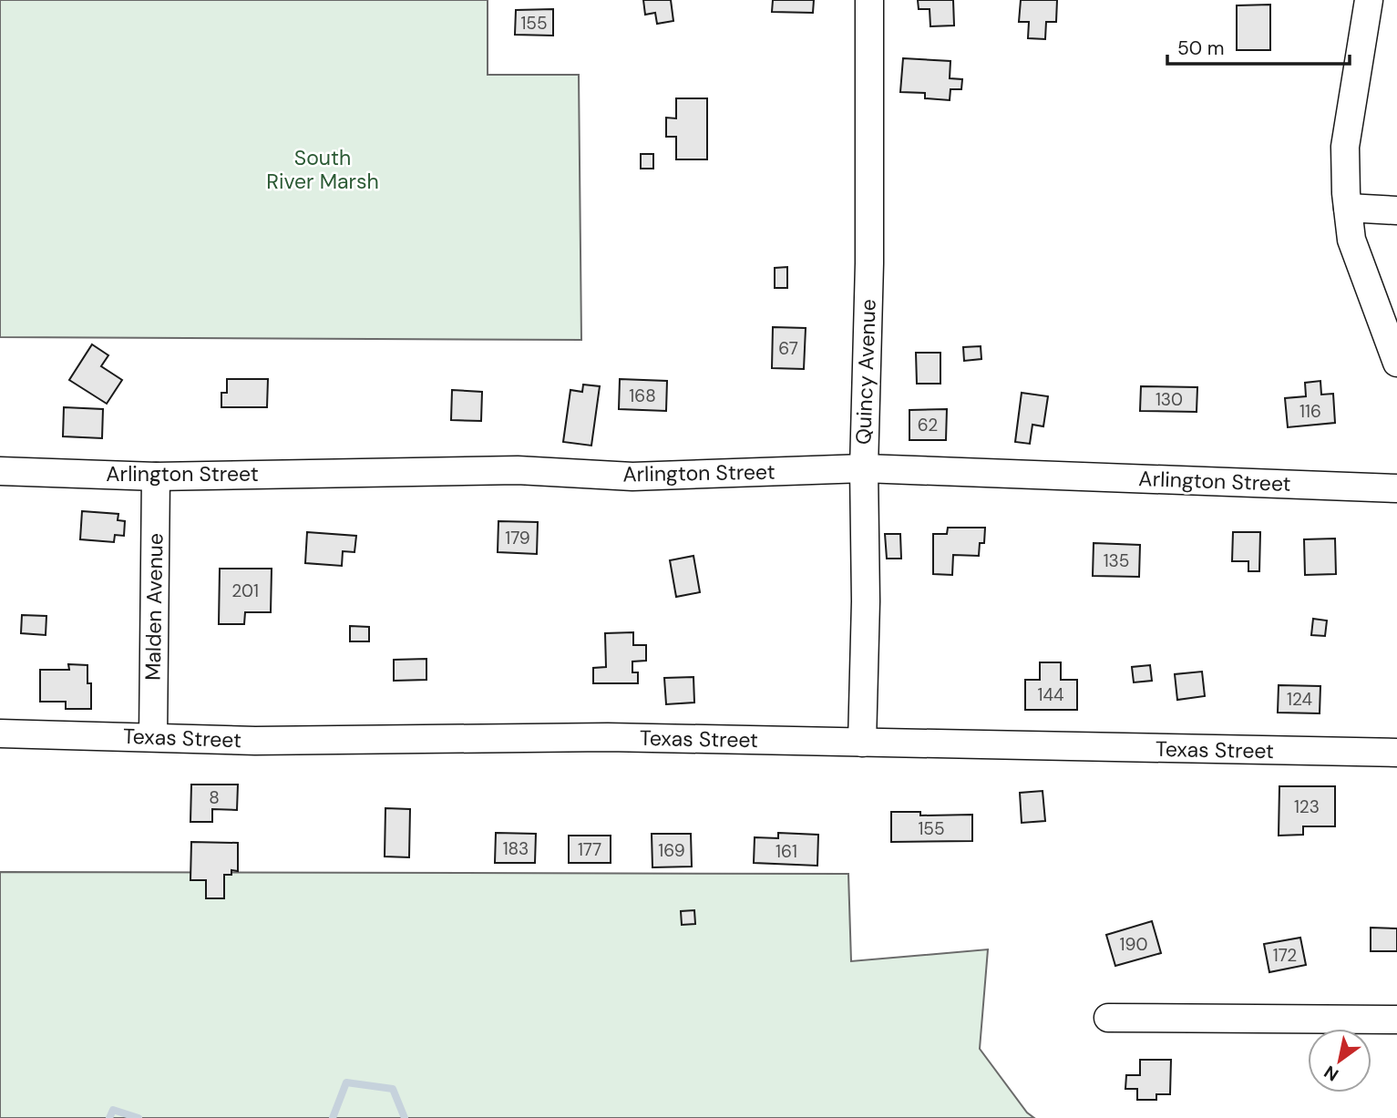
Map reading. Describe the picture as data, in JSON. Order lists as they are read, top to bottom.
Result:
{
  "streets": {
    "street": [
      "Quincy Avenue",
      "Arlington Street",
      "Malden Avenue",
      "Texas Street"
    ]
  },
  "crossings": [
    ["Quincy Avenue", "Arlington Street"],
    ["Quincy Avenue", "Texas Street"],
    ["Arlington Street", "Malden Avenue"],
    ["Malden Avenue", "Texas Street"]
  ],
  "parks": ["South River Marsh"],
  "house_numbers": [
    "155",
    "67",
    "168",
    "130",
    "116",
    "62",
    "179",
    "135",
    "201",
    "144",
    "124",
    "8",
    "123",
    "155",
    "183",
    "177",
    "169",
    "161",
    "190",
    "172"
  ],
  "scale_bar": "50 m",
  "north": "bottom left"
}
